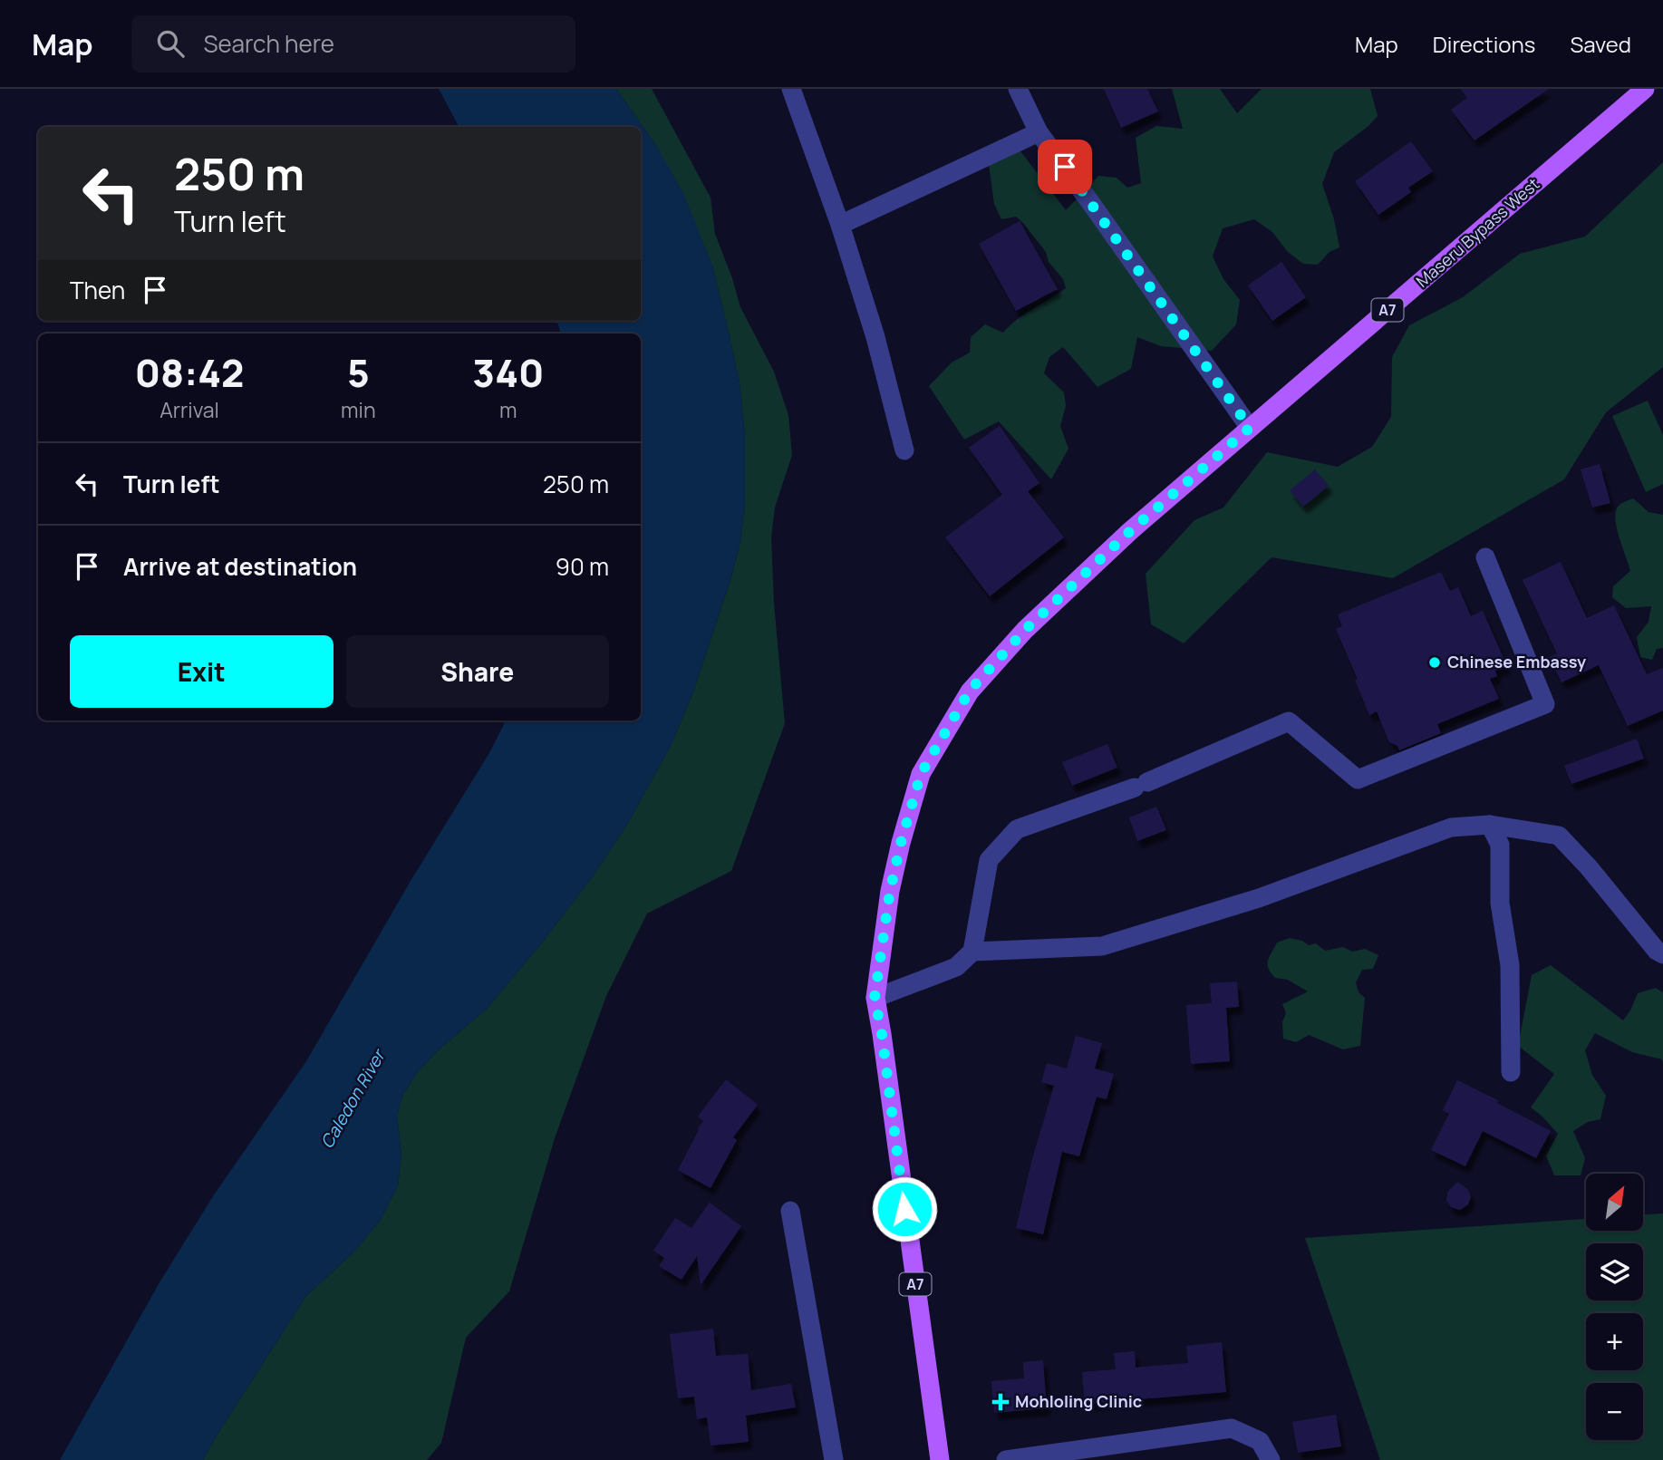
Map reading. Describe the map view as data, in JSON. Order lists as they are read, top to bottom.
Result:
{
  "streets": {
    "main road": ["Maseru Bypass West", "A7"]
  },
  "water": ["Caledon River"],
  "places": {
    "other": ["Chinese Embassy"],
    "health": ["Mohloling Clinic"]
  },
  "north": "top right",
  "page": {
    "header": "Map",
    "search": "Search here",
    "nav": ["Map", "Directions", "Saved"],
    "turn": ["250 m", "Turn left"],
    "then": "Then",
    "eta": [
      "08:42",
      "Arrival",
      "5",
      "min",
      "340",
      "m"
    ],
    "list": [
      {
        "name": "Turn left",
        "value": "250 m"
      },
      {
        "name": "Arrive at destination",
        "value": "90 m"
      }
    ],
    "buttons": ["Exit", "Share"],
    "map_buttons": ["+", "−"]
  }
}
